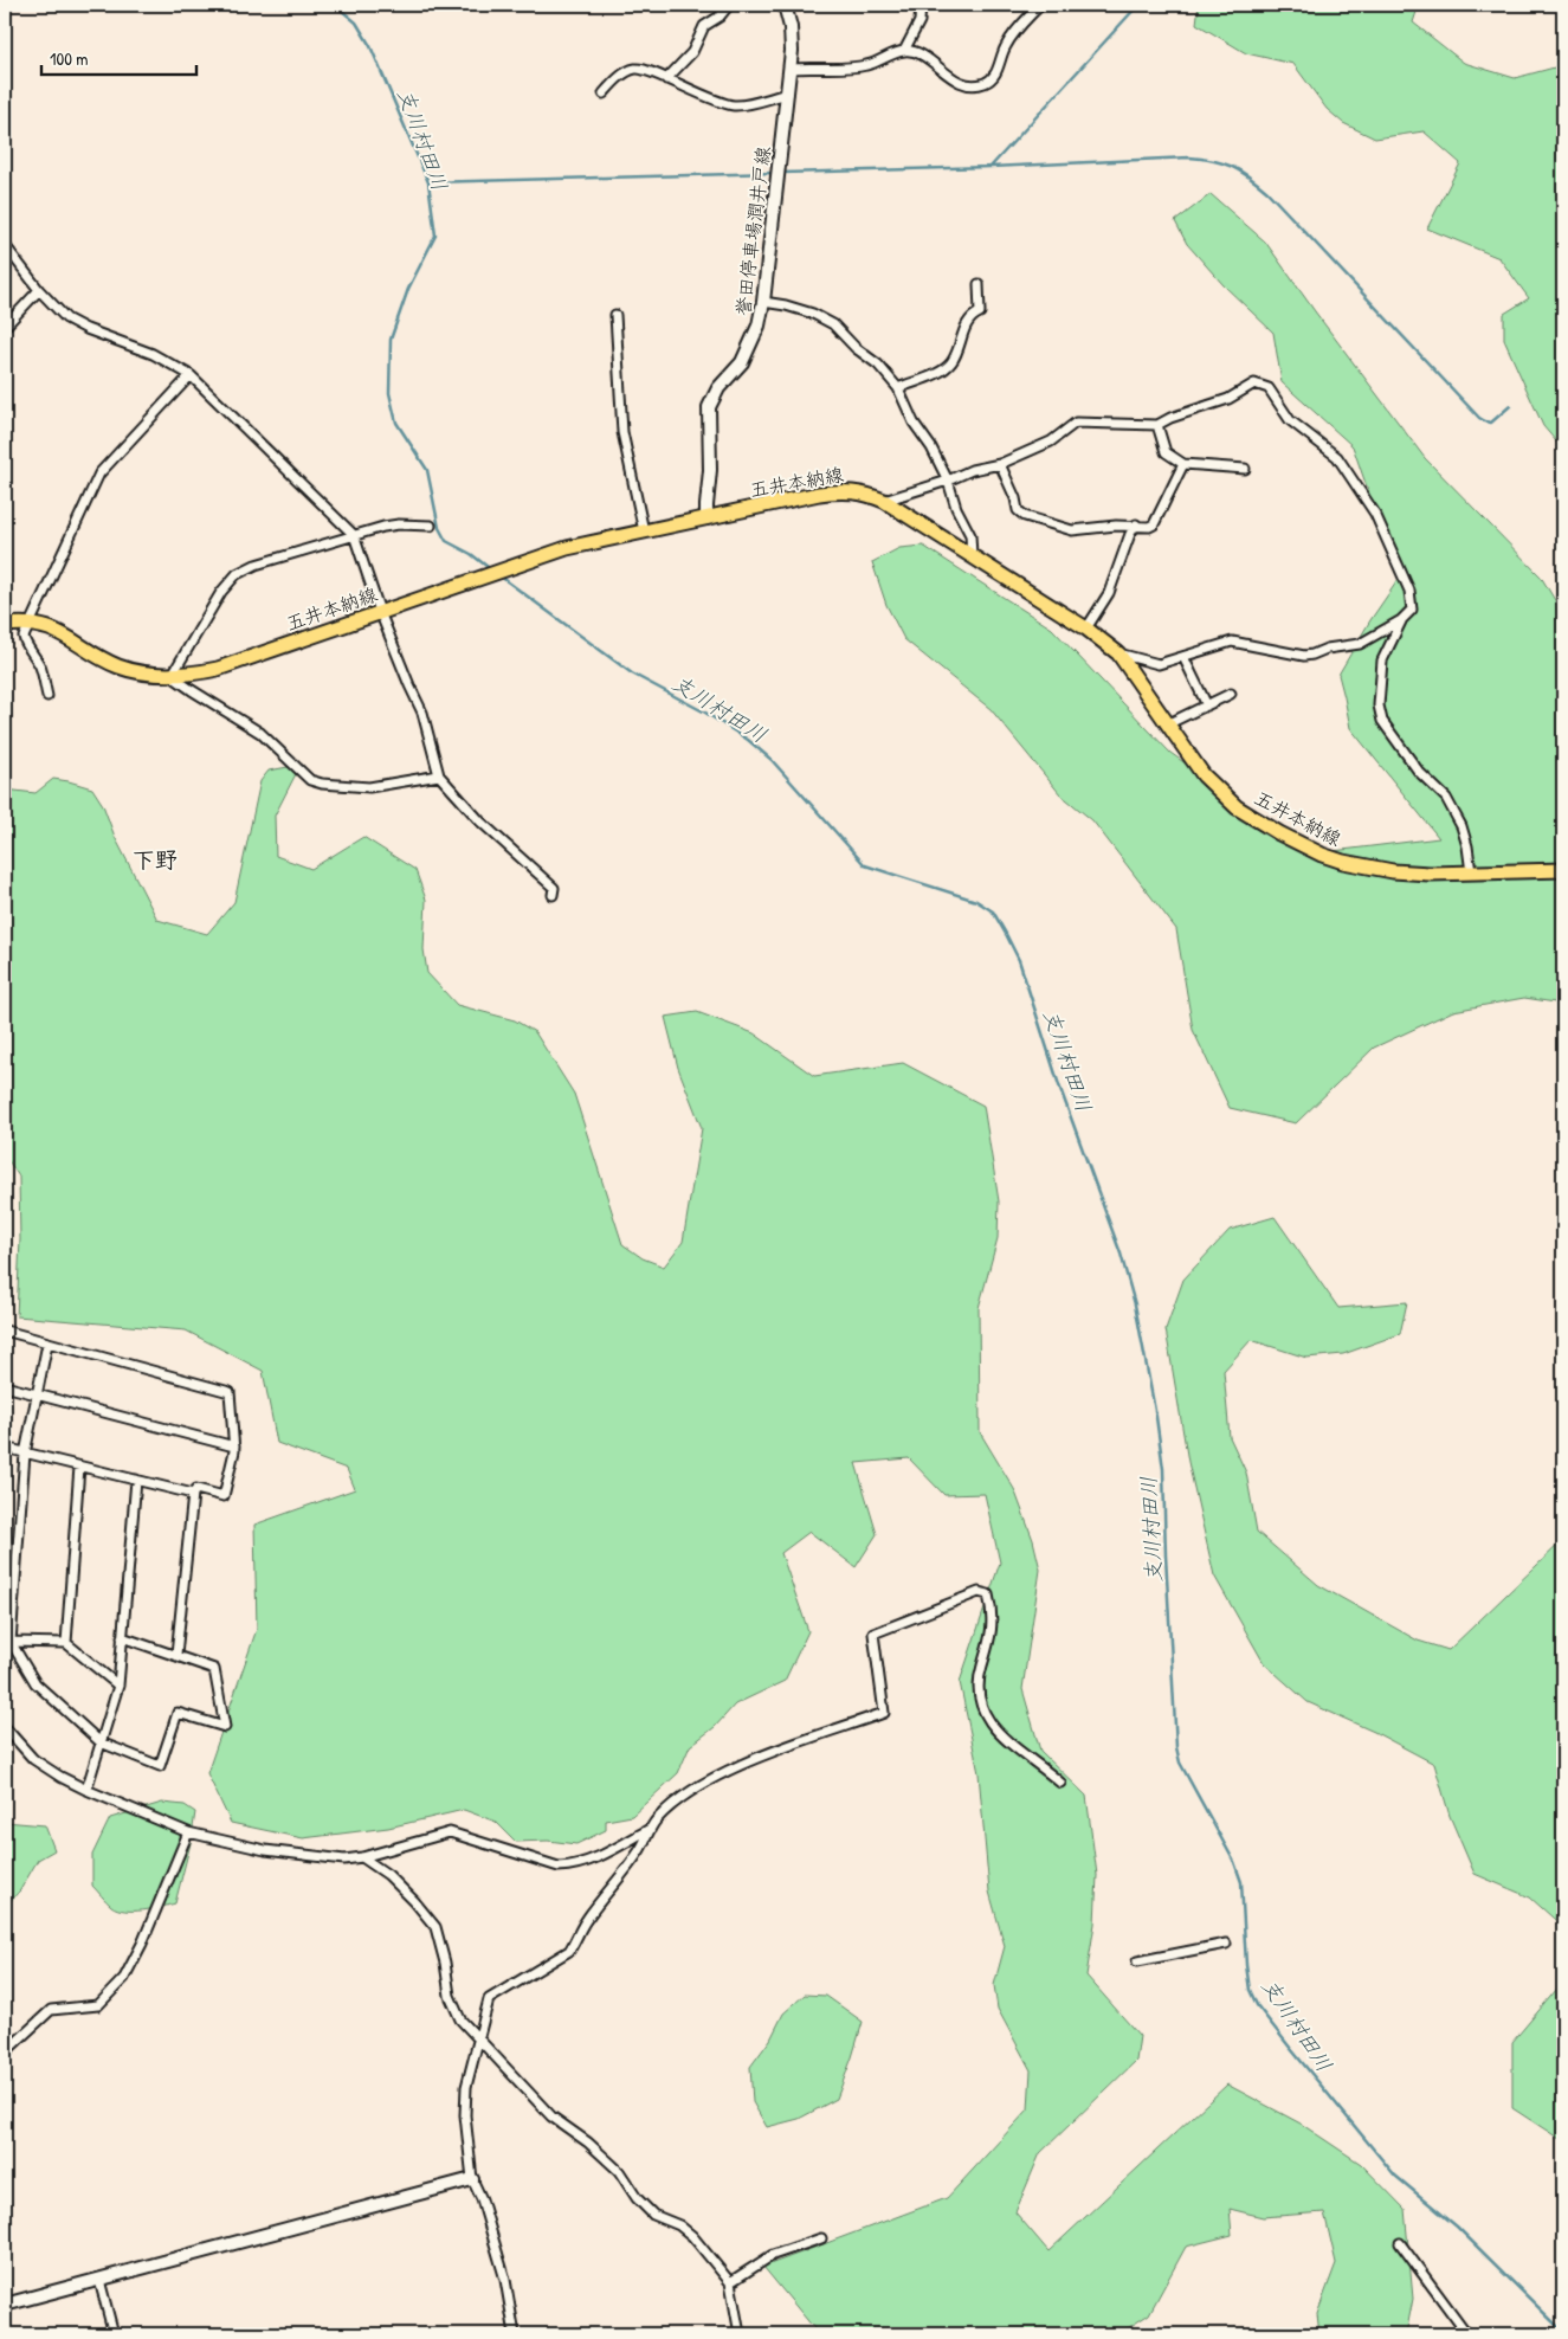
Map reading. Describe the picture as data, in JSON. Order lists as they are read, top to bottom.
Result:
{
  "streets": {
    "main road": ["誉田停車場潤井戸線", "五井本納線"]
  },
  "crossings": [
    ["誉田停車場潤井戸線", "五井本納線"]
  ],
  "districts": ["下野"],
  "water": ["支川村田川"],
  "scale_bar": "100 m"
}
